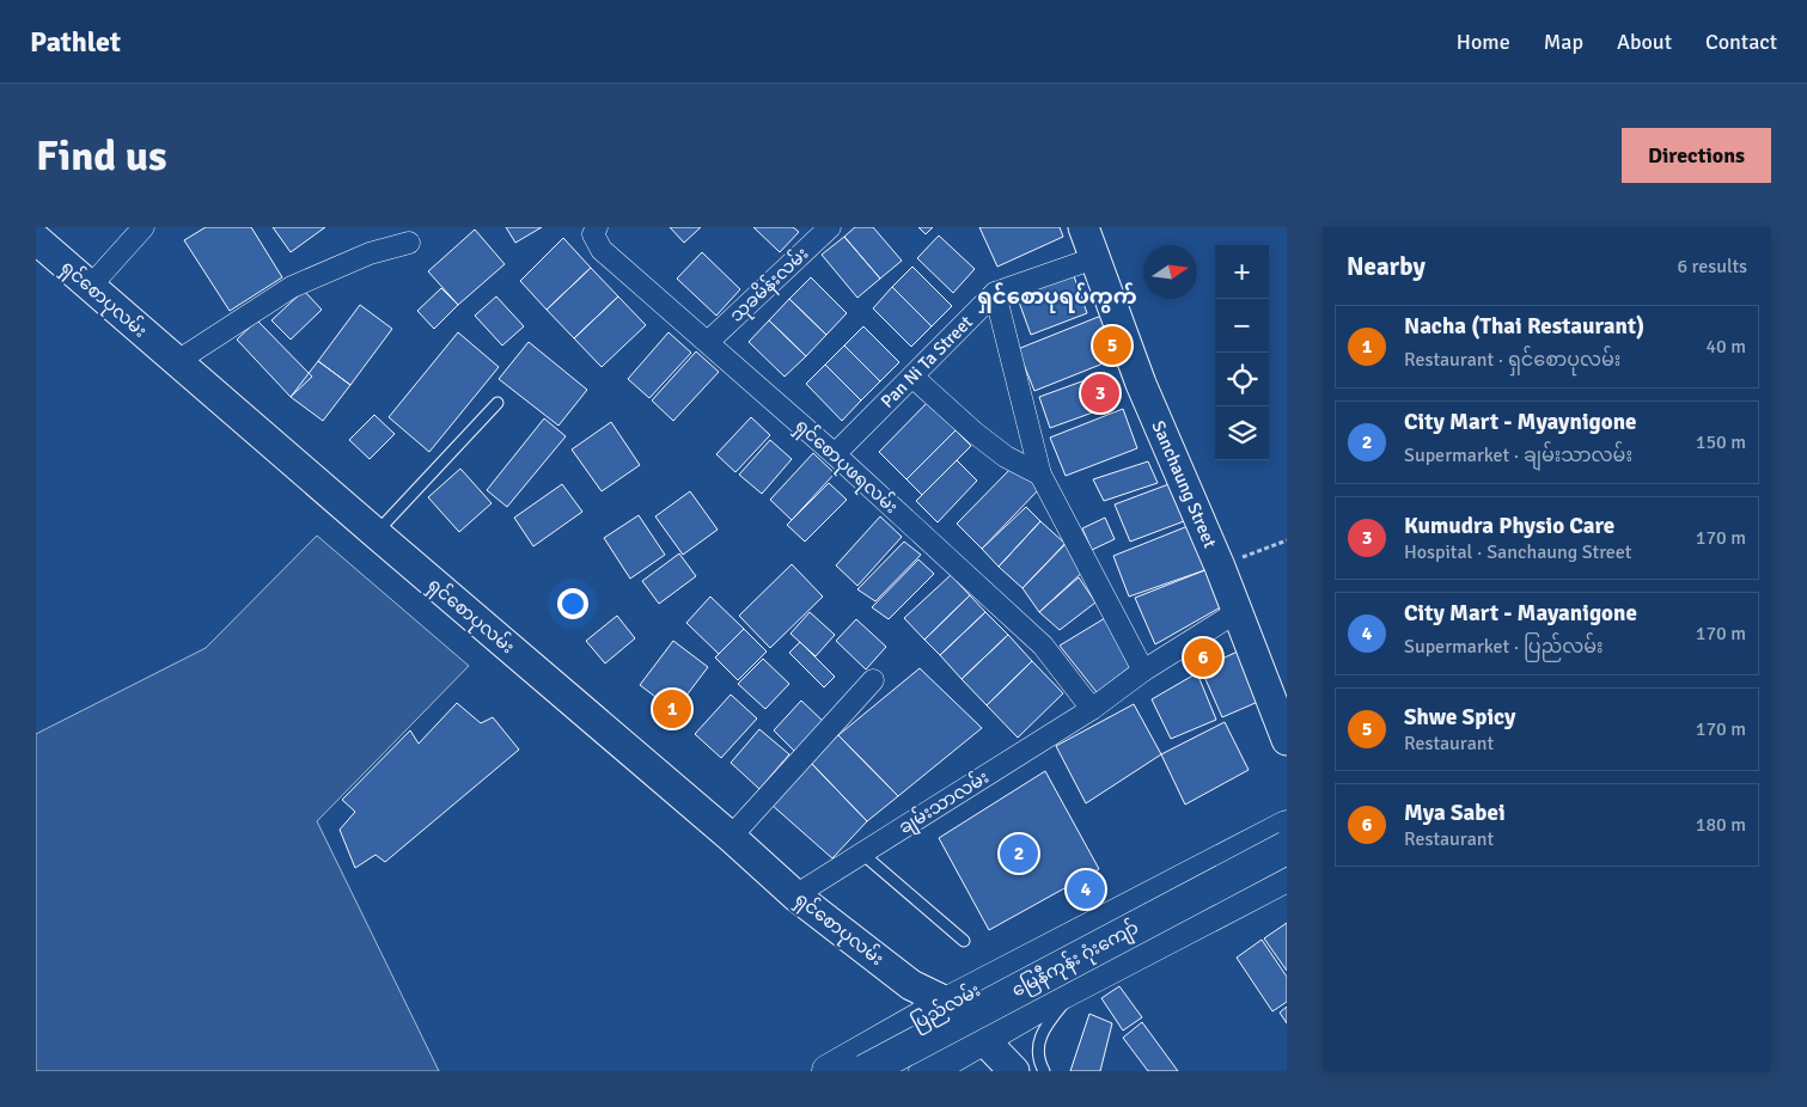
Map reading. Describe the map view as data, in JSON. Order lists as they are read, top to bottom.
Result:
{
  "streets": {
    "main road": [
      "ရှင်စောပုလမ်း",
      "Sanchaung Street",
      "မြေနီကုန်း ဂုံးကျော်",
      "ပြည်လမ်း"
    ],
    "street": [
      "သုခမိန်းလမ်း",
      "Pan Ni Ta Street",
      "ရှင်စောပုဖရလမ်း",
      "ချမ်းသာလမ်း"
    ]
  },
  "crossings": [
    ["သုခမိန်းလမ်း", "ရှင်စောပုဖရလမ်း"],
    ["ရှင်စောပုလမ်း", "ချမ်းသာလမ်း"],
    ["ရှင်စောပုလမ်း", "ပြည်လမ်း"],
    ["Pan Ni Ta Street", "ရှင်စောပုဖရလမ်း"],
    ["Pan Ni Ta Street", "Sanchaung Street"],
    ["ရှင်စောပုဖရလမ်း", "ချမ်းသာလမ်း"],
    ["Sanchaung Street", "ချမ်းသာလမ်း"]
  ],
  "districts": ["ရှင်စောပုရပ်ကွက်"],
  "north": "right",
  "page": {
    "header": "Pathlet",
    "nav": [
      "Home",
      "Map",
      "About",
      "Contact"
    ],
    "buttons": "Directions",
    "title": "Find us",
    "heading": ["Nearby", "6 results"],
    "map_buttons": ["+", "−"],
    "list": [
      {
        "mark": "1",
        "name": "Nacha (Thai Restaurant)",
        "note": "Restaurant · ရှင်စောပုလမ်း",
        "value": "40 m"
      },
      {
        "mark": "2",
        "name": "City Mart - Myaynigone",
        "note": "Supermarket · ချမ်းသာလမ်း",
        "value": "150 m"
      },
      {
        "mark": "3",
        "name": "Kumudra Physio Care",
        "note": "Hospital · Sanchaung Street",
        "value": "170 m"
      },
      {
        "mark": "4",
        "name": "City Mart - Mayanigone",
        "note": "Supermarket · ပြည်လမ်း",
        "value": "170 m"
      },
      {
        "mark": "5",
        "name": "Shwe Spicy",
        "note": "Restaurant",
        "value": "170 m"
      },
      {
        "mark": "6",
        "name": "Mya Sabei",
        "note": "Restaurant",
        "value": "180 m"
      }
    ],
    "pins": [
      "5",
      "3",
      "6",
      "1",
      "2",
      "4"
    ]
  }
}
